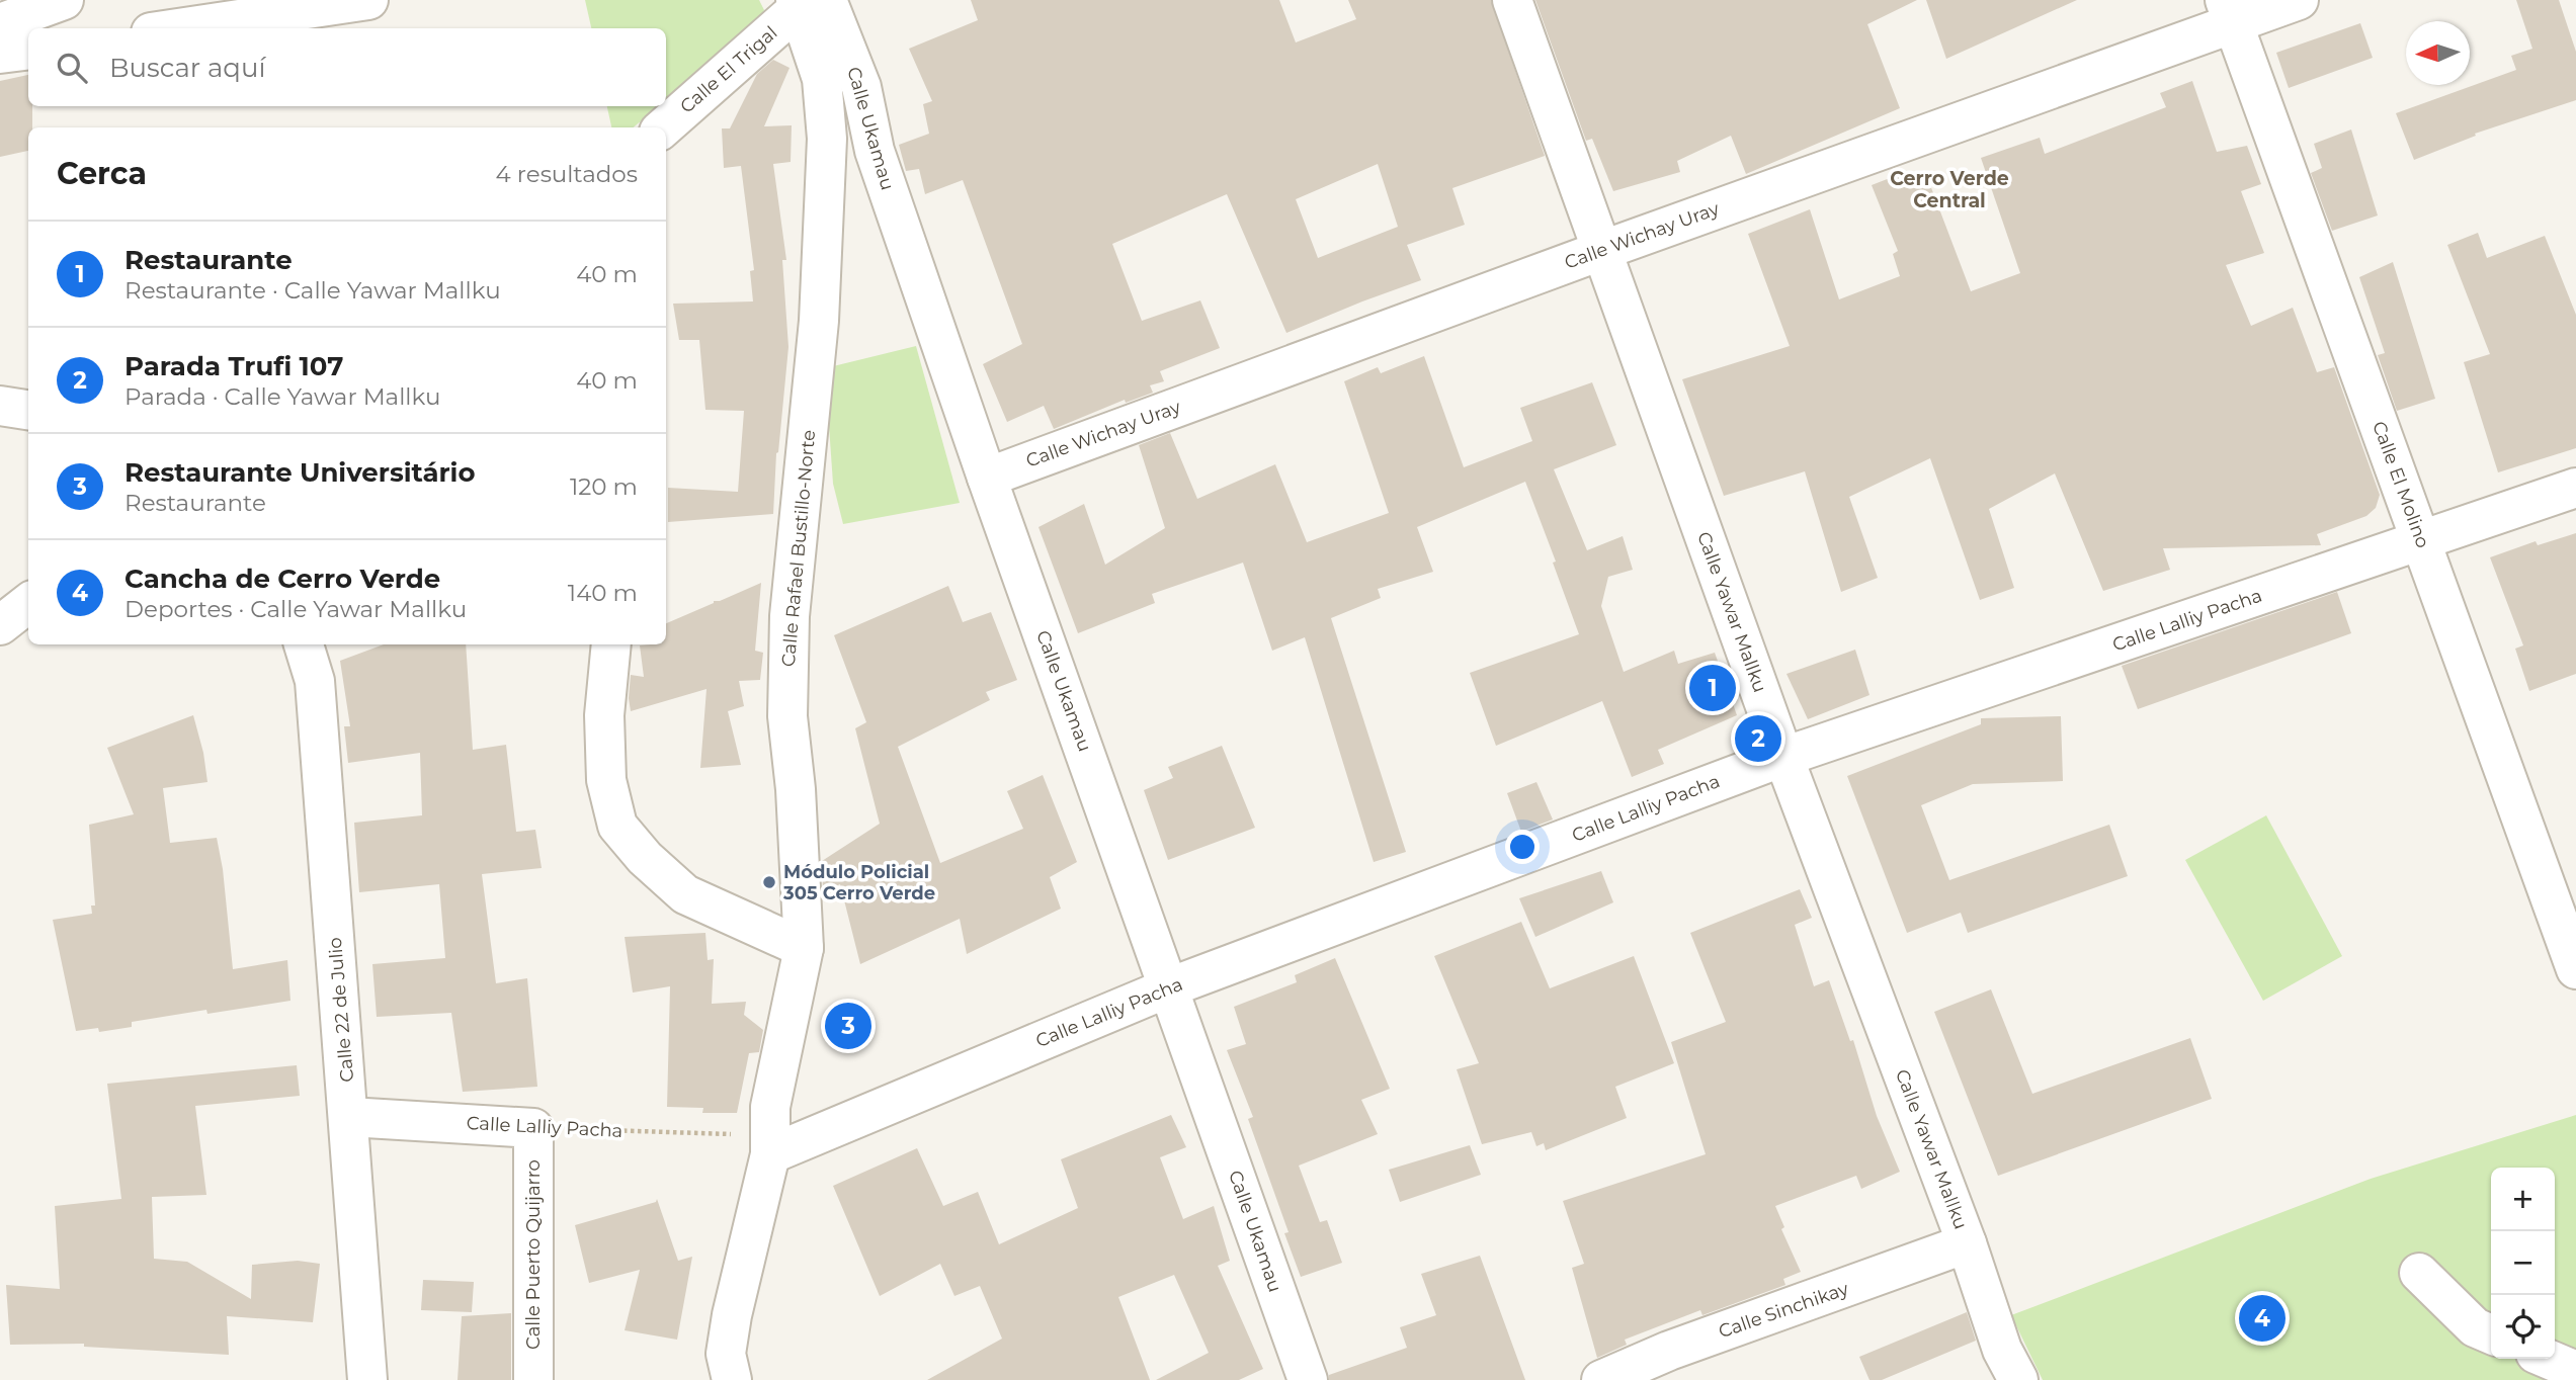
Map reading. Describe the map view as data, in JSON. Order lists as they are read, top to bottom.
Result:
{
  "streets": {
    "street": [
      "Calle El Trigal",
      "Calle Ukamau",
      "Calle Wichay Uray",
      "Calle El Molino",
      "Calle Rafael Bustillo-Norte",
      "Calle Yawar Mallku",
      "Calle Lalliy Pacha",
      "Calle 22 de Julio",
      "Calle Puerto Quijarro",
      "Calle Sinchikay"
    ]
  },
  "crossings": [
    ["Calle El Trigal", "Calle Ukamau"],
    ["Calle El Trigal", "Calle Rafael Bustillo-Norte"],
    ["Calle Ukamau", "Calle Wichay Uray"],
    ["Calle Ukamau", "Calle Rafael Bustillo-Norte"],
    ["Calle Ukamau", "Calle Lalliy Pacha"],
    ["Calle Wichay Uray", "Calle El Molino"],
    ["Calle Wichay Uray", "Calle Yawar Mallku"],
    ["Calle El Molino", "Calle Lalliy Pacha"],
    ["Calle Rafael Bustillo-Norte", "Calle Lalliy Pacha"],
    ["Calle Yawar Mallku", "Calle Lalliy Pacha"],
    ["Calle Yawar Mallku", "Calle Sinchikay"],
    ["Calle Lalliy Pacha", "Calle 22 de Julio"],
    ["Calle Lalliy Pacha", "Calle Puerto Quijarro"]
  ],
  "districts": ["Cerro Verde Central"],
  "places": ["Módulo Policial 305 Cerro Verde"],
  "north": "left",
  "page": {
    "search": "Buscar aquí",
    "heading": ["Cerca", "4 resultados"],
    "list": [
      {
        "mark": "1",
        "name": "Restaurante",
        "note": "Restaurante · Calle Yawar Mallku",
        "value": "40 m"
      },
      {
        "mark": "2",
        "name": "Parada Trufi 107",
        "note": "Parada · Calle Yawar Mallku",
        "value": "40 m"
      },
      {
        "mark": "3",
        "name": "Restaurante Universitário",
        "note": "Restaurante",
        "value": "120 m"
      },
      {
        "mark": "4",
        "name": "Cancha de Cerro Verde",
        "note": "Deportes · Calle Yawar Mallku",
        "value": "140 m"
      }
    ],
    "pins": [
      "1",
      "2",
      "3",
      "4"
    ],
    "map_buttons": ["+", "−"]
  }
}
